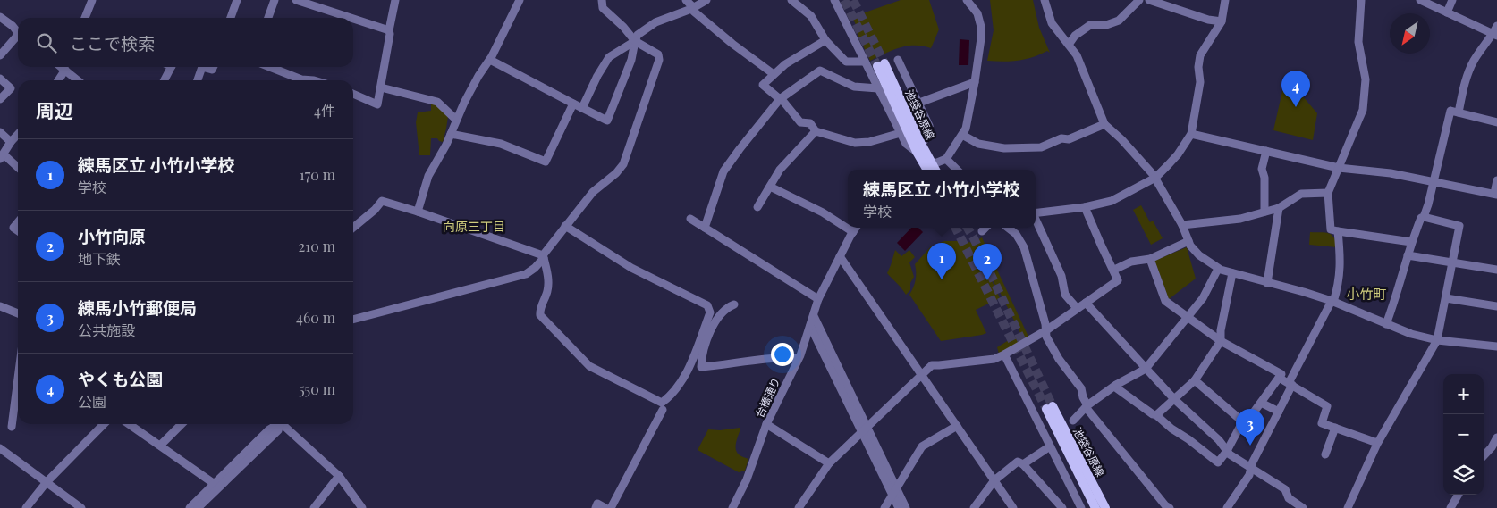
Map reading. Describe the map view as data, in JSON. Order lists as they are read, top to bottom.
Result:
{
  "streets": {
    "main road": ["池袋谷原線"],
    "street": ["台橋通り"]
  },
  "districts": ["向原三丁目", "小竹町"],
  "north": "bottom left",
  "page": {
    "search": "ここで検索",
    "pins": [
      "4",
      "1",
      "2",
      "3"
    ],
    "heading": ["周辺", "4件"],
    "list": [
      {
        "mark": "1",
        "name": "練馬区立 小竹小学校",
        "note": "学校",
        "value": "170 m"
      },
      {
        "mark": "2",
        "name": "小竹向原",
        "note": "地下鉄",
        "value": "210 m"
      },
      {
        "mark": "3",
        "name": "練馬小竹郵便局",
        "note": "公共施設",
        "value": "460 m"
      },
      {
        "mark": "4",
        "name": "やくも公園",
        "note": "公園",
        "value": "550 m"
      }
    ],
    "popup": ["練馬区立 小竹小学校", "学校"],
    "map_buttons": ["+", "−"]
  }
}
